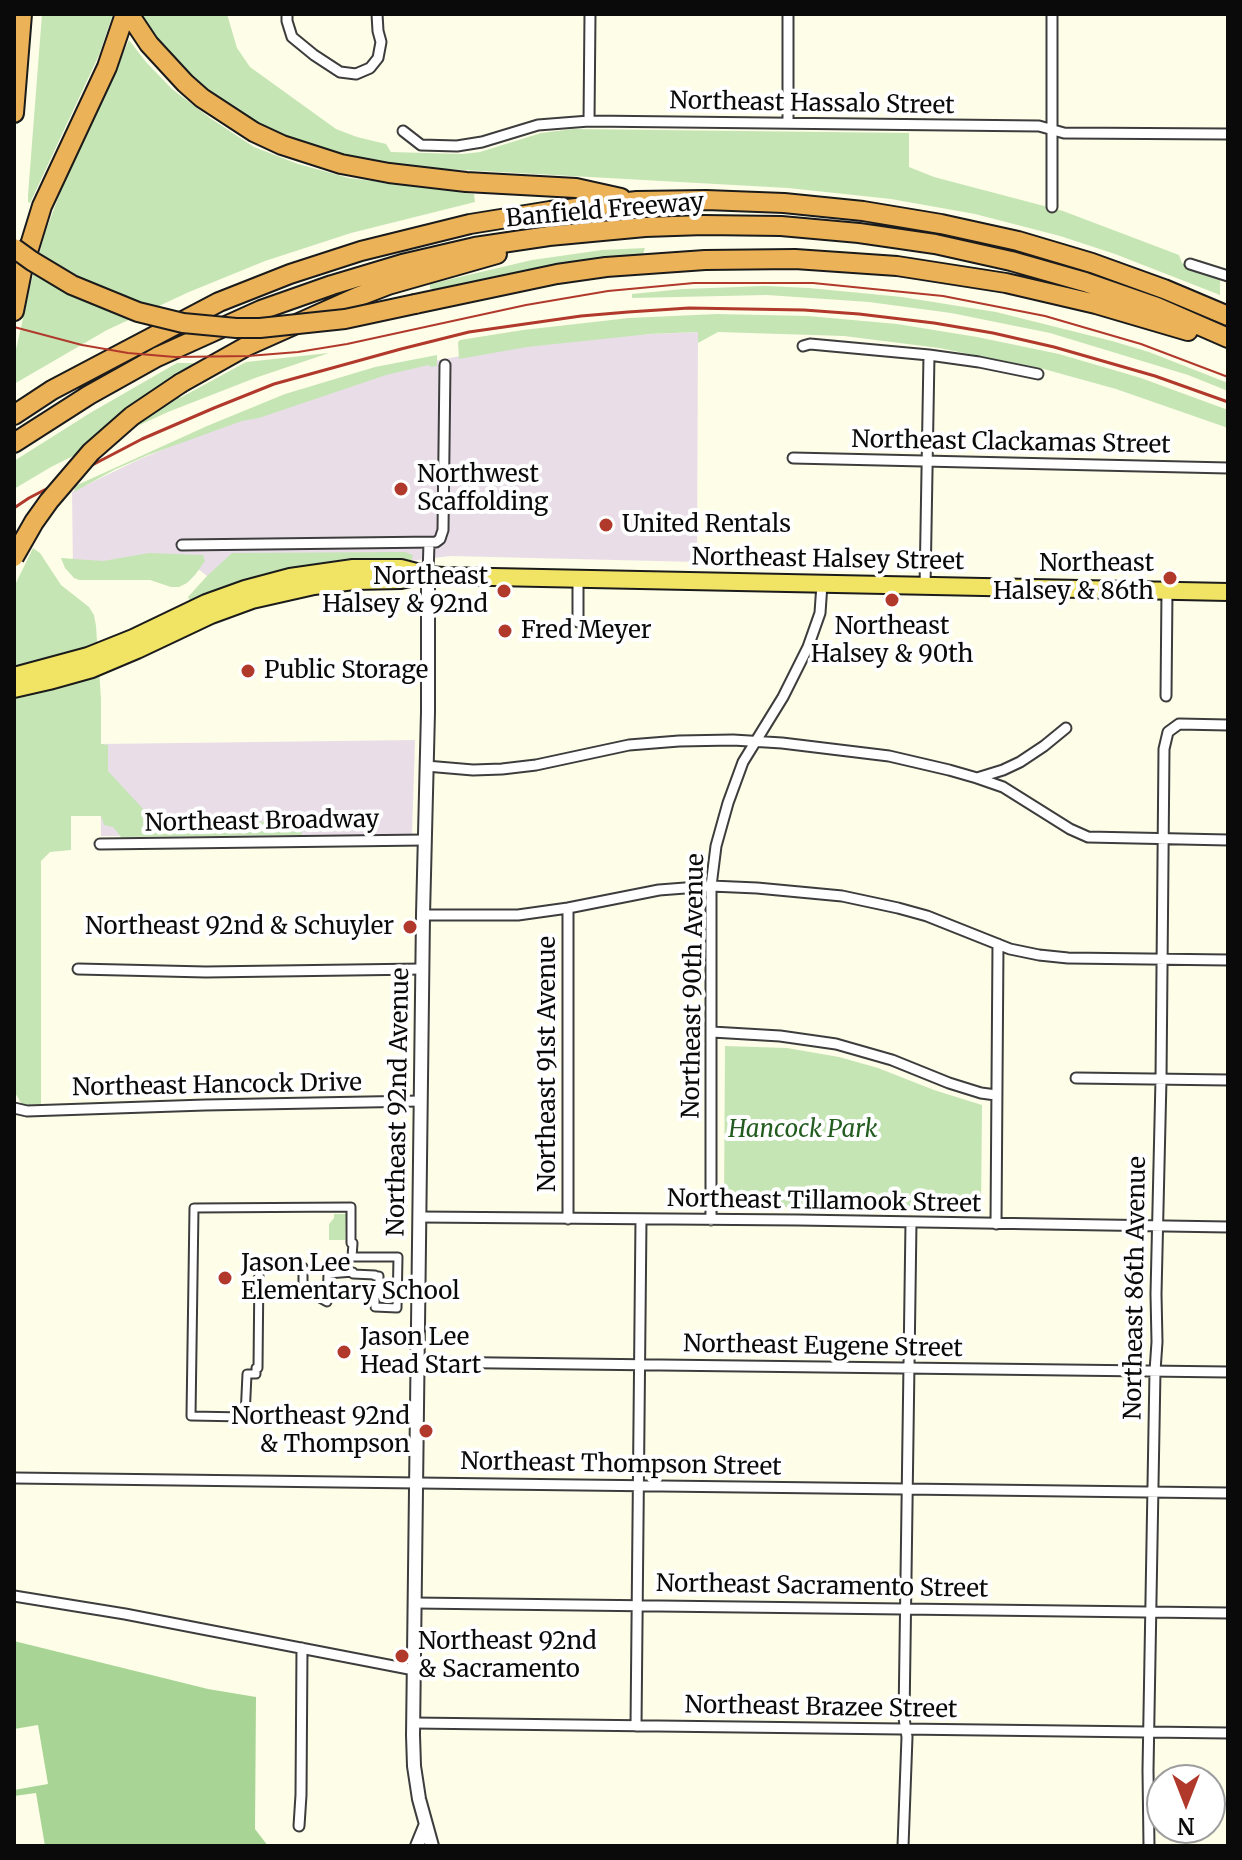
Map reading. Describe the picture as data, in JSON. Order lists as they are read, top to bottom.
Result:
{
  "streets": {
    "highway": ["Banfield Freeway"],
    "main road": ["Northeast Halsey Street"],
    "street": [
      "Northeast Hassalo Street",
      "Northeast Clackamas Street",
      "Northeast Broadway",
      "Northeast 90th Avenue",
      "Northeast 91st Avenue",
      "Northeast Hancock Drive",
      "Northeast 92nd Avenue",
      "Northeast Tillamook Street",
      "Northeast 86th Avenue",
      "Northeast Eugene Street",
      "Northeast Thompson Street",
      "Northeast Sacramento Street",
      "Northeast Brazee Street"
    ]
  },
  "crossings": [
    ["Northeast Halsey Street", "Northeast 90th Avenue"],
    ["Northeast Halsey Street", "Northeast 92nd Avenue"],
    ["Northeast Broadway", "Northeast 92nd Avenue"],
    ["Northeast 90th Avenue", "Northeast Tillamook Street"],
    ["Northeast 91st Avenue", "Northeast Tillamook Street"],
    ["Northeast Hancock Drive", "Northeast 92nd Avenue"],
    ["Northeast 92nd Avenue", "Northeast Tillamook Street"],
    ["Northeast 92nd Avenue", "Northeast Eugene Street"],
    ["Northeast 92nd Avenue", "Northeast Thompson Street"],
    ["Northeast 92nd Avenue", "Northeast Sacramento Street"],
    ["Northeast 92nd Avenue", "Northeast Brazee Street"],
    ["Northeast Tillamook Street", "Northeast 86th Avenue"],
    ["Northeast 86th Avenue", "Northeast Eugene Street"],
    ["Northeast 86th Avenue", "Northeast Thompson Street"],
    ["Northeast 86th Avenue", "Northeast Sacramento Street"],
    ["Northeast 86th Avenue", "Northeast Brazee Street"]
  ],
  "parks": ["Hancock Park"],
  "places": [
    "Northwest Scaffolding",
    "United Rentals",
    "Northeast Halsey & 86th",
    "Northeast Halsey & 92nd",
    "Northeast Halsey & 90th",
    "Fred Meyer",
    "Public Storage",
    "Northeast 92nd & Schuyler",
    "Jason Lee Elementary School",
    "Jason Lee Head Start",
    "Northeast 92nd & Thompson",
    "Northeast 92nd & Sacramento"
  ],
  "north": "bottom"
}
